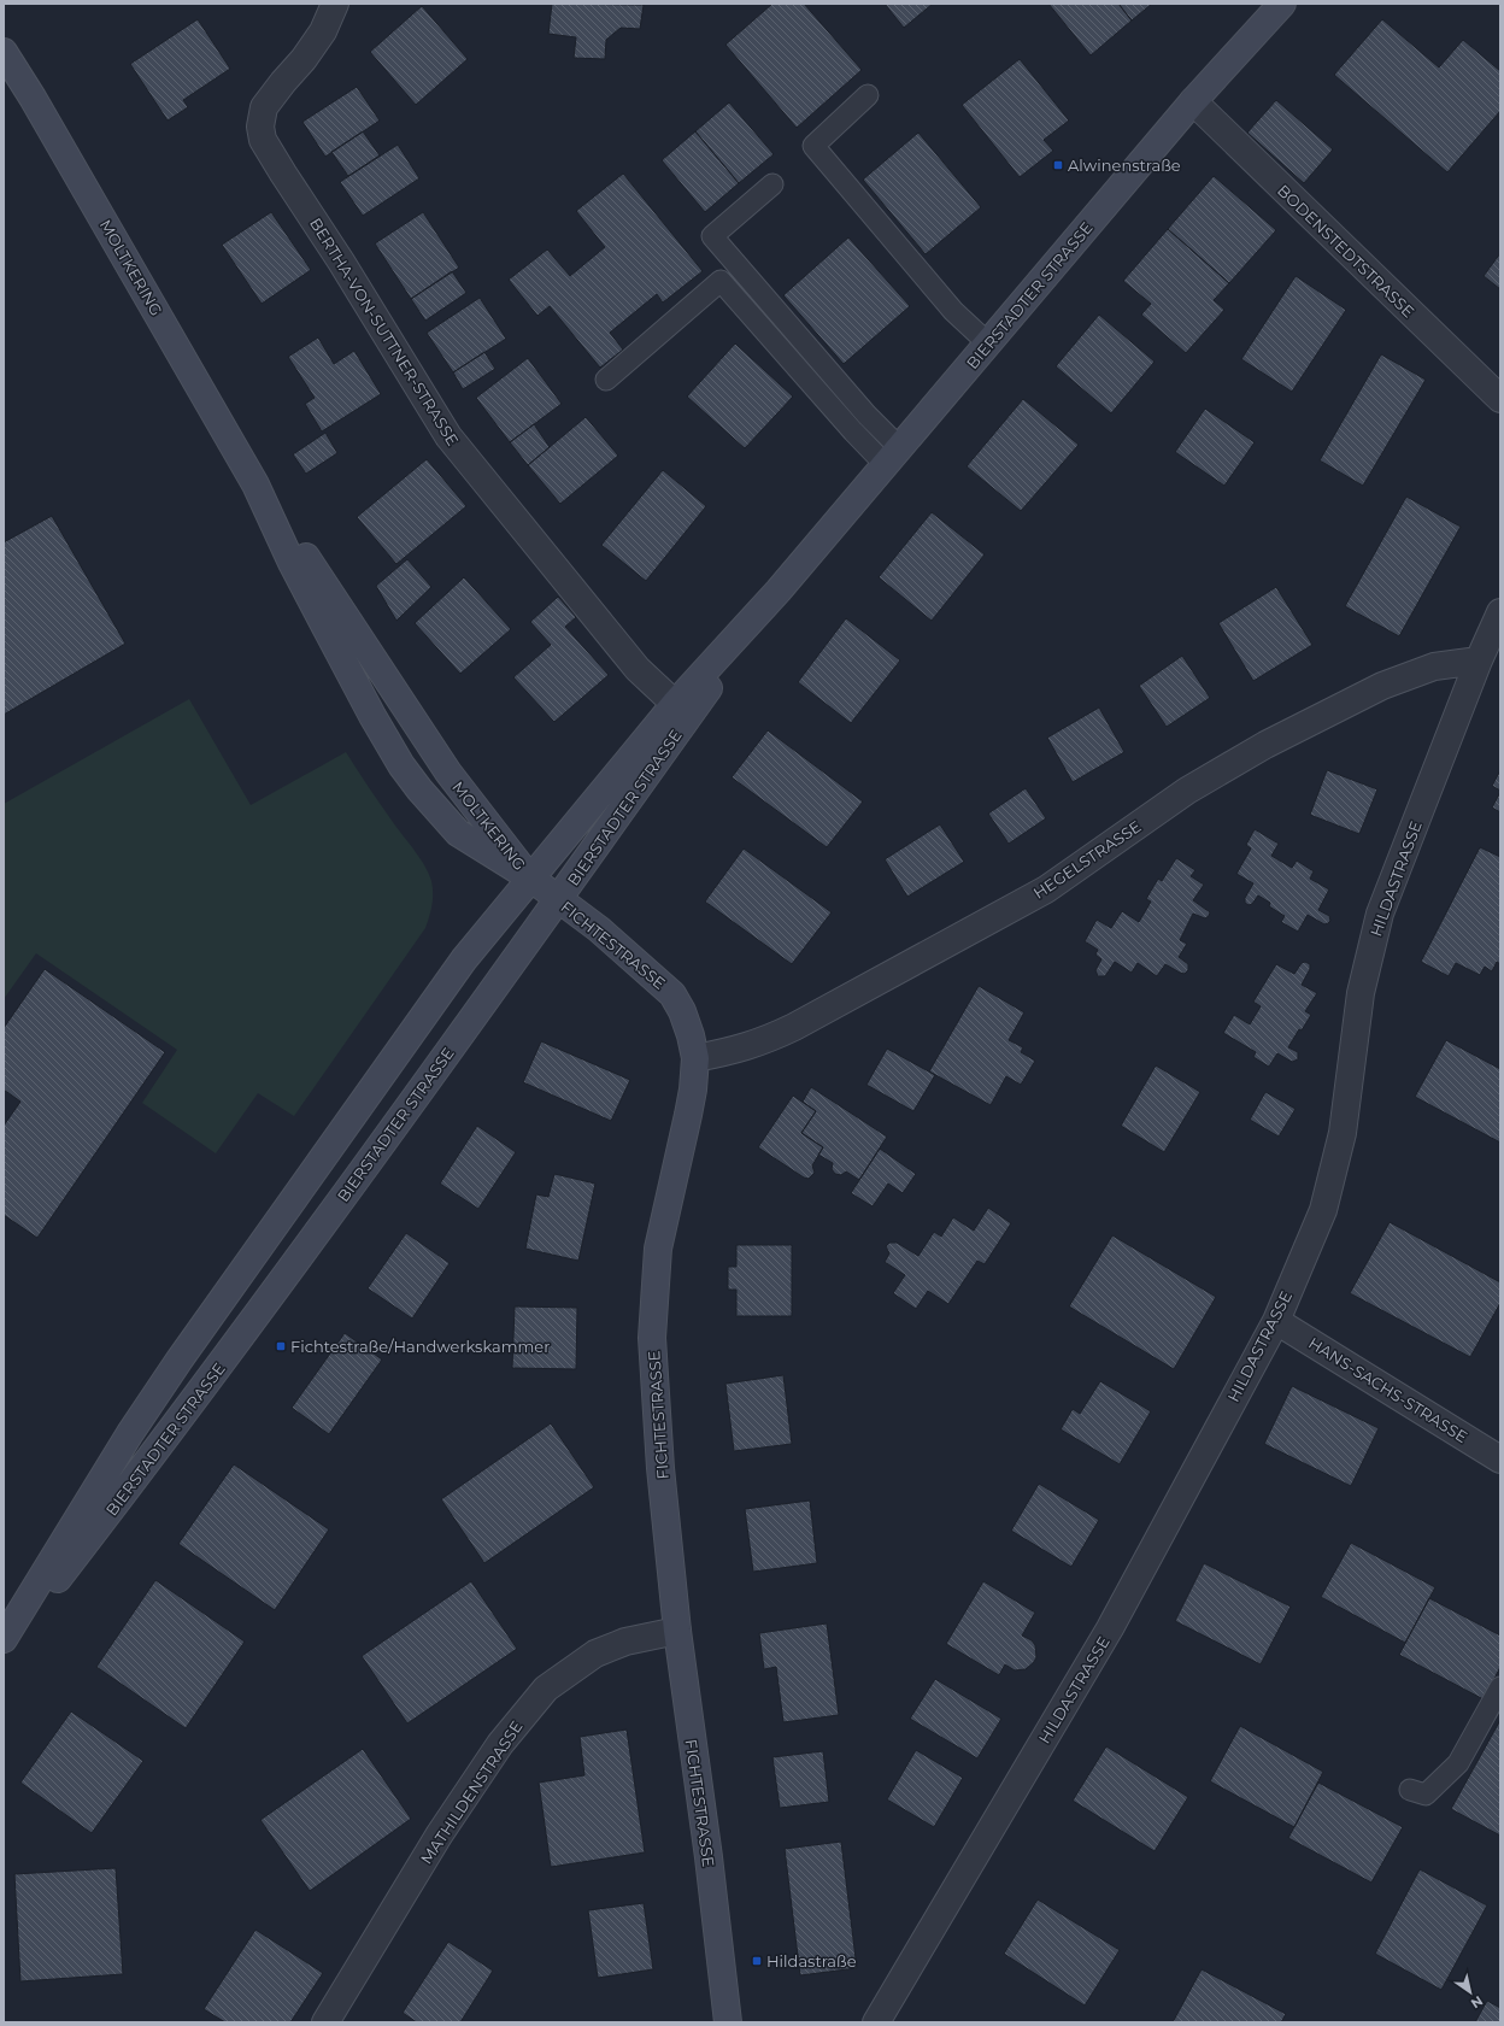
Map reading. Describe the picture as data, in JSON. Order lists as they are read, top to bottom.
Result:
{
  "streets": {
    "main road": ["MOLTKERING", "BIERSTADTER STRASSE", "FICHTESTRASSE"],
    "street": [
      "BODENSTEDTSTRASSE",
      "BERTHA-VON-SUTTNER-STRASSE",
      "HEGELSTRASSE",
      "HILDASTRASSE",
      "HANS-SACHS-STRASSE",
      "MATHILDENSTRASSE"
    ]
  },
  "crossings": [
    ["BODENSTEDTSTRASSE", "BIERSTADTER STRASSE"],
    ["MOLTKERING", "BIERSTADTER STRASSE"],
    ["MOLTKERING", "FICHTESTRASSE"],
    ["BIERSTADTER STRASSE", "BERTHA-VON-SUTTNER-STRASSE"],
    ["BIERSTADTER STRASSE", "FICHTESTRASSE"],
    ["HEGELSTRASSE", "HILDASTRASSE"],
    ["HEGELSTRASSE", "FICHTESTRASSE"],
    ["HILDASTRASSE", "HANS-SACHS-STRASSE"],
    ["FICHTESTRASSE", "MATHILDENSTRASSE"]
  ],
  "places": {
    "transit": ["Alwinenstraße", "Fichtestraße/Handwerkskammer", "Hildastraße"]
  },
  "north": "bottom right"
}
